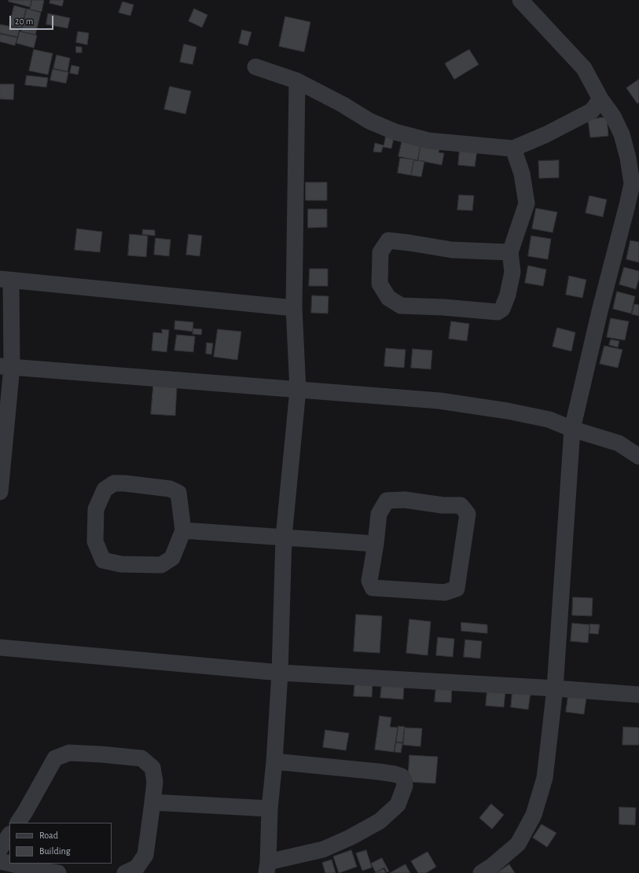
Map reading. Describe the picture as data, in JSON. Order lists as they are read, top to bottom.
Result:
{
  "legend": ["Road", "Building"],
  "scale_bar": "20 m"
}
